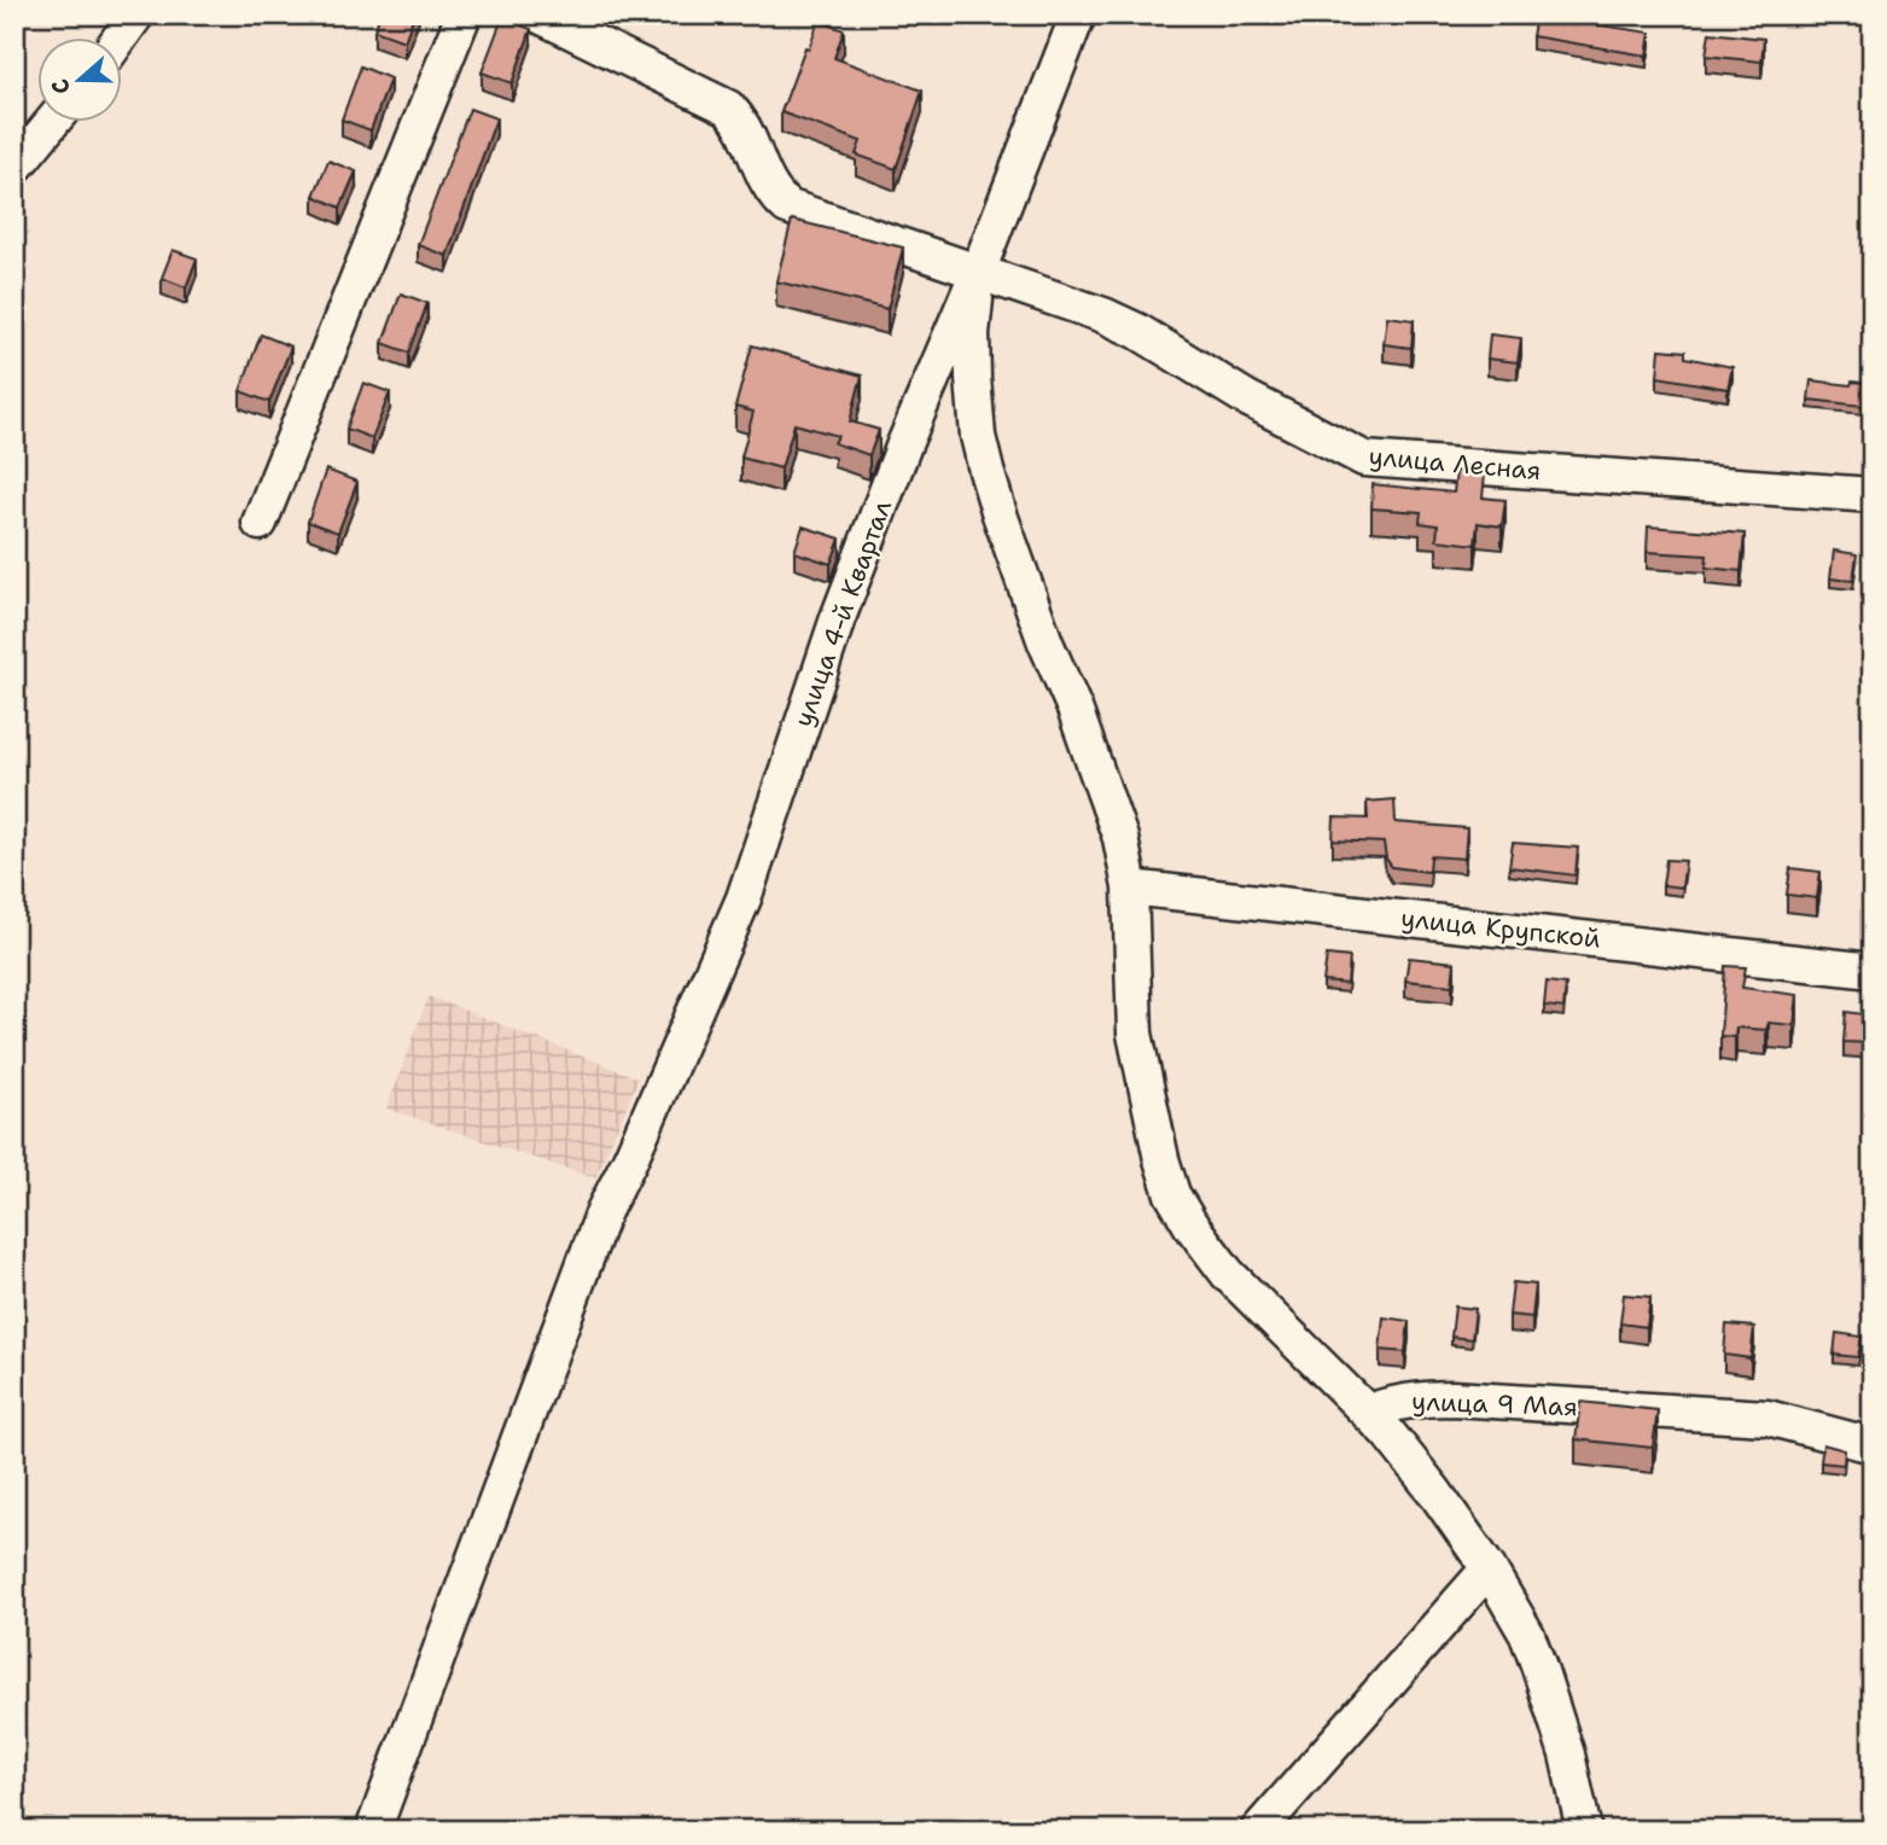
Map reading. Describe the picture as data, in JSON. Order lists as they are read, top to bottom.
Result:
{
  "streets": {
    "street": [
      "улица Лесная",
      "улица 4-й Квартал",
      "улица Крупской",
      "улица 9 Мая"
    ]
  },
  "crossings": [
    ["улица Лесная", "улица 4-й Квартал"]
  ],
  "north": "left"
}
